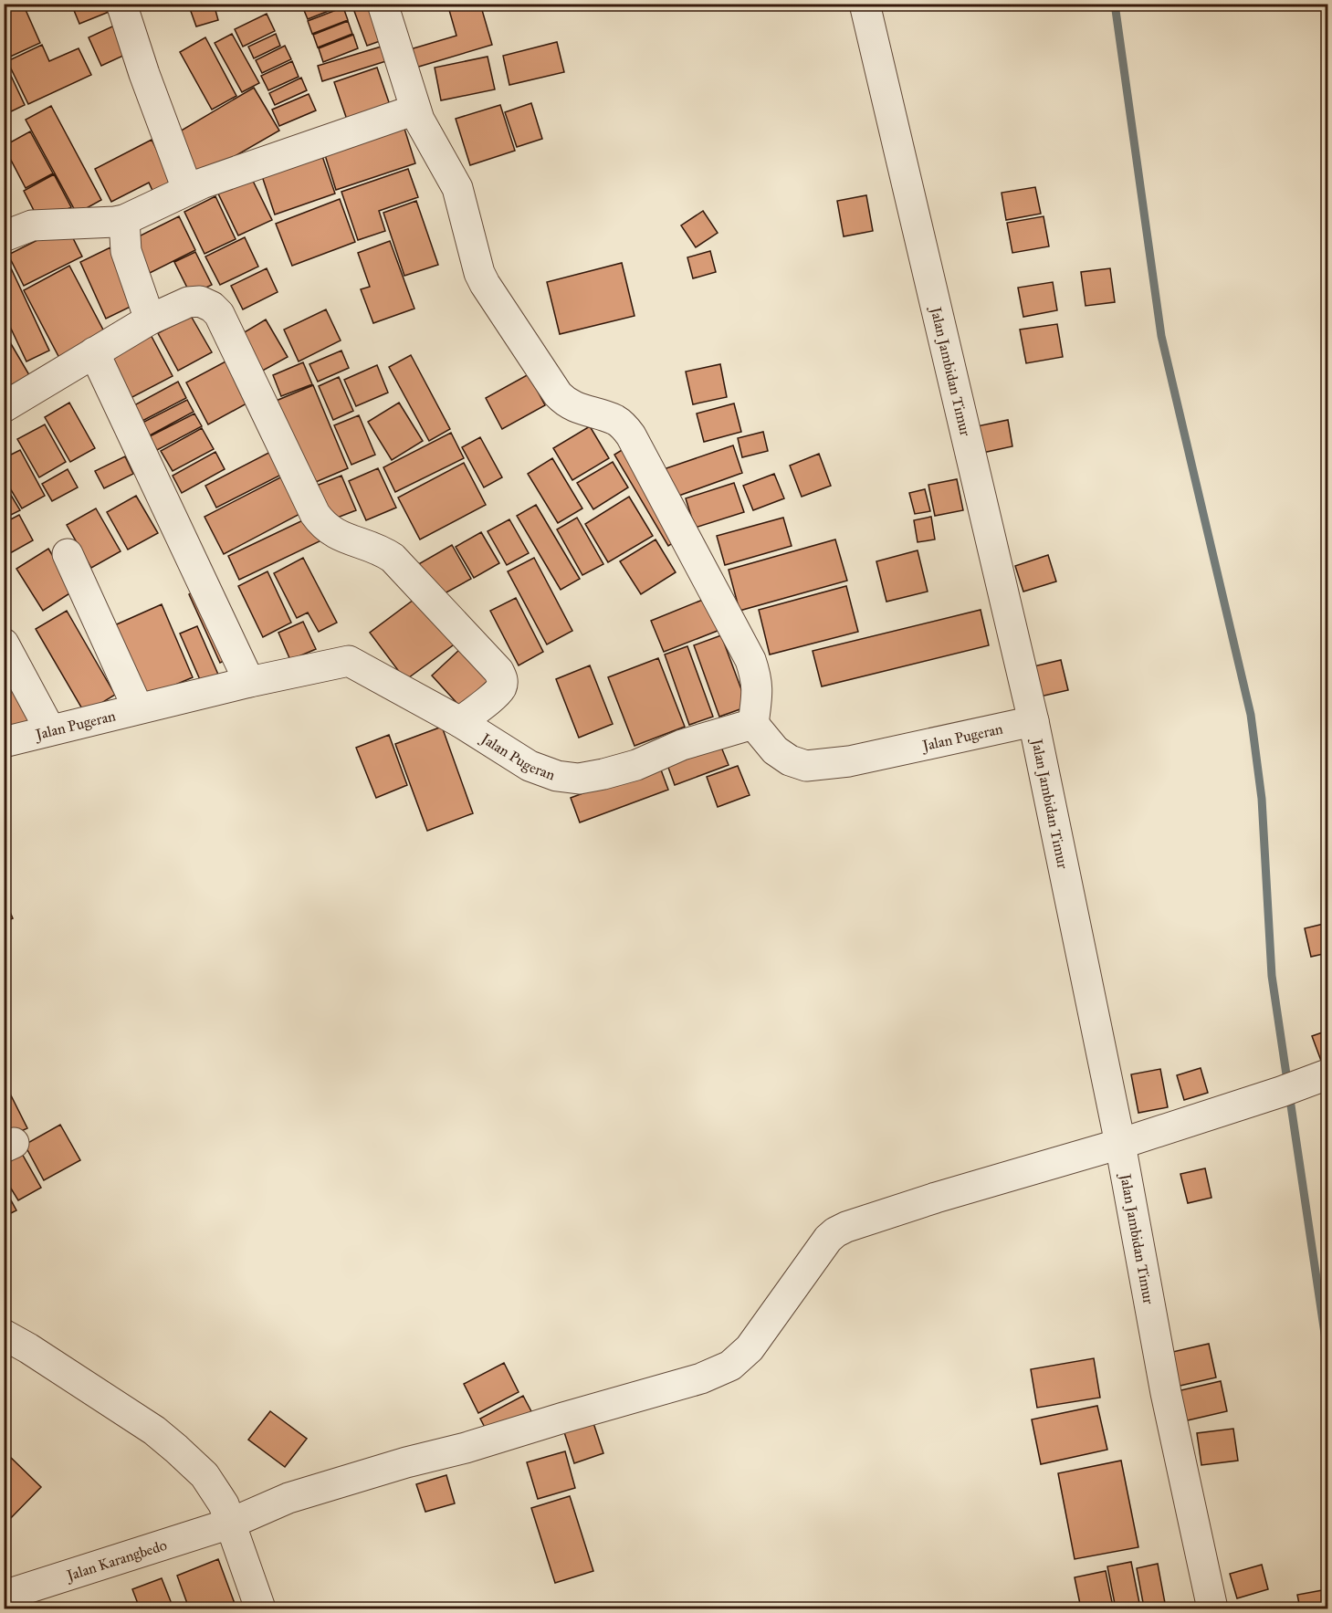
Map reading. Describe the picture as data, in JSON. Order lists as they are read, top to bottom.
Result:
{
  "streets": {
    "street": ["Jalan Jambidan Timur", "Jalan Pugeran", "Jalan Karangbedo"]
  },
  "crossings": [
    ["Jalan Jambidan Timur", "Jalan Pugeran"],
    ["Jalan Jambidan Timur", "Jalan Karangbedo"]
  ]
}
